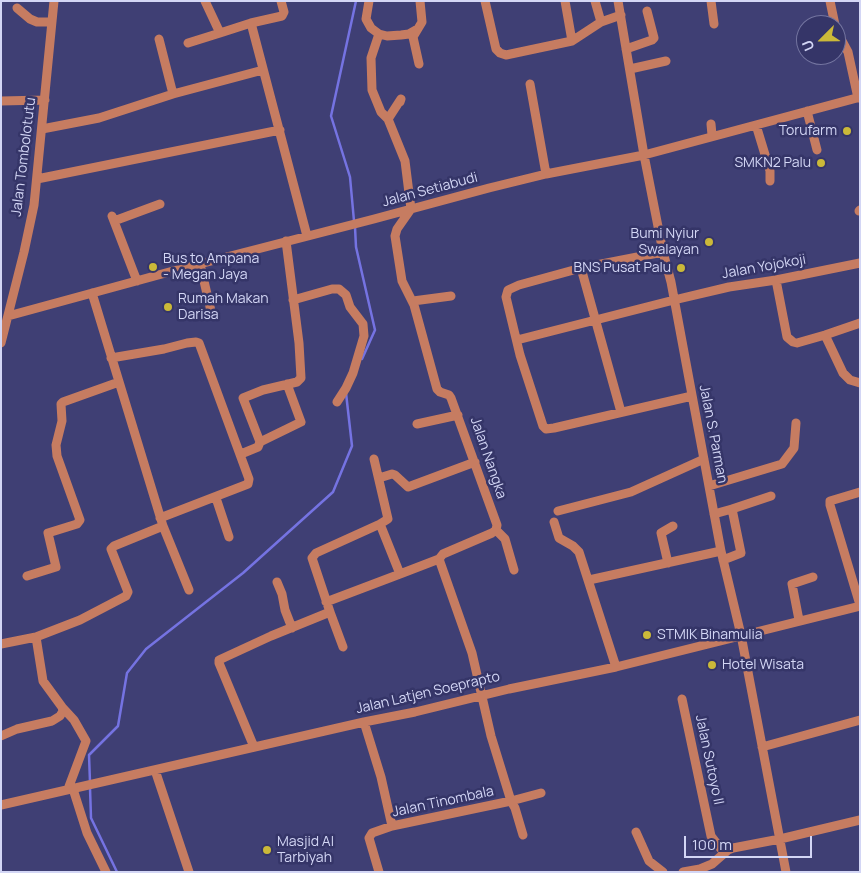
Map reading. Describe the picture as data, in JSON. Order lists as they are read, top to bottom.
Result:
{
  "streets": {
    "street": [
      "Jalan Tombolotutu",
      "Jalan Setiabudi",
      "Jalan Yojokoji",
      "Jalan S. Parman",
      "Jalan Nangka",
      "Jalan Latjen Soeprapto",
      "Jalan Sutoyo II",
      "Jalan Tinombala"
    ]
  },
  "crossings": [
    ["Jalan Tombolotutu", "Jalan Setiabudi"],
    ["Jalan Setiabudi", "Jalan S. Parman"],
    ["Jalan Setiabudi", "Jalan Nangka"],
    ["Jalan Yojokoji", "Jalan S. Parman"],
    ["Jalan S. Parman", "Jalan Latjen Soeprapto"],
    ["Jalan Latjen Soeprapto", "Jalan Tinombala"]
  ],
  "places": [
    "Torufarm",
    "SMKN2 Palu",
    "Bumi Nyiur Swalayan",
    "Bus to Ampana - Megan Jaya",
    "BNS Pusat Palu",
    "Rumah Makan Darisa",
    "STMIK Binamulia",
    "Hotel Wisata",
    "Masjid Al Tarbiyah"
  ],
  "scale_bar": "100 m",
  "north": "bottom left"
}
